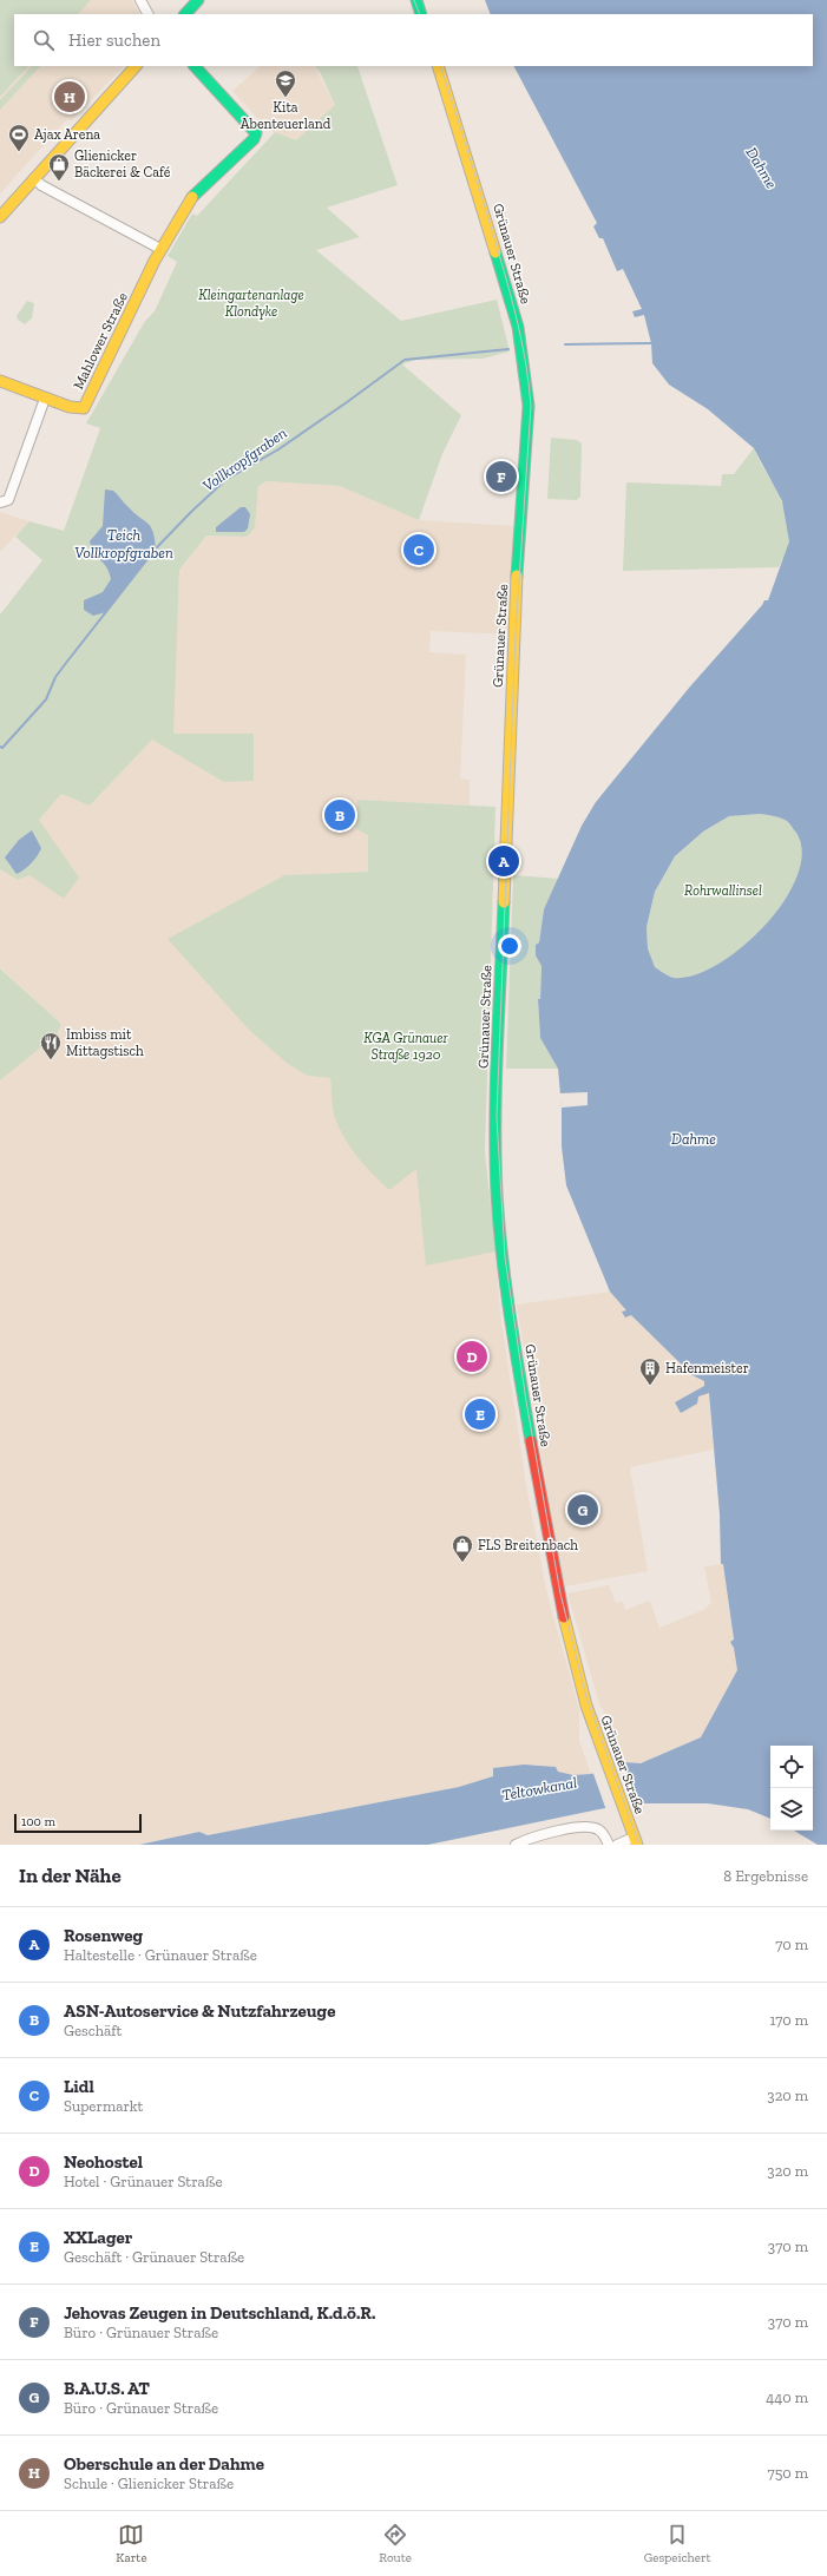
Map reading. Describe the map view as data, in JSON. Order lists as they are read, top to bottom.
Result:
{
  "streets": {
    "main road": ["Grünauer Straße", "Mahlower Straße"]
  },
  "water": [
    "Dahme",
    "Vollkropfgraben",
    "Teich Vollkropfgraben",
    "Teltowkanal"
  ],
  "parks": ["Kleingartenanlage Klondyke", "Rohrwallinsel", "KGA Grünauer Straße 1920"],
  "places": {
    "school or university": ["Kita Abenteuerland"],
    "sports": ["Ajax Arena"],
    "shop": ["Glienicker Bäckerei & Café", "FLS Breitenbach"],
    "restaurant": ["Imbiss mit Mittagstisch"],
    "building": ["Hafenmeister"]
  },
  "scale_bar": "100 m",
  "page": {
    "search": "Hier suchen",
    "pins": [
      "H",
      "F",
      "C",
      "B",
      "A",
      "D",
      "E",
      "G"
    ],
    "scale": "100 m",
    "heading": ["In der Nähe", "8 Ergebnisse"],
    "list": [
      {
        "mark": "A",
        "name": "Rosenweg",
        "note": "Haltestelle · Grünauer Straße",
        "value": "70 m"
      },
      {
        "mark": "B",
        "name": "ASN-Autoservice & Nutzfahrzeuge",
        "note": "Geschäft",
        "value": "170 m"
      },
      {
        "mark": "C",
        "name": "Lidl",
        "note": "Supermarkt",
        "value": "320 m"
      },
      {
        "mark": "D",
        "name": "Neohostel",
        "note": "Hotel · Grünauer Straße",
        "value": "320 m"
      },
      {
        "mark": "E",
        "name": "XXLager",
        "note": "Geschäft · Grünauer Straße",
        "value": "370 m"
      },
      {
        "mark": "F",
        "name": "Jehovas Zeugen in Deutschland, K.d.ö.R.",
        "note": "Büro · Grünauer Straße",
        "value": "370 m"
      },
      {
        "mark": "G",
        "name": "B.A.U.S. AT",
        "note": "Büro · Grünauer Straße",
        "value": "440 m"
      },
      {
        "mark": "H",
        "name": "Oberschule an der Dahme",
        "note": "Schule · Glienicker Straße",
        "value": "750 m"
      }
    ],
    "nav": ["Karte", "Route", "Gespeichert"]
  }
}
